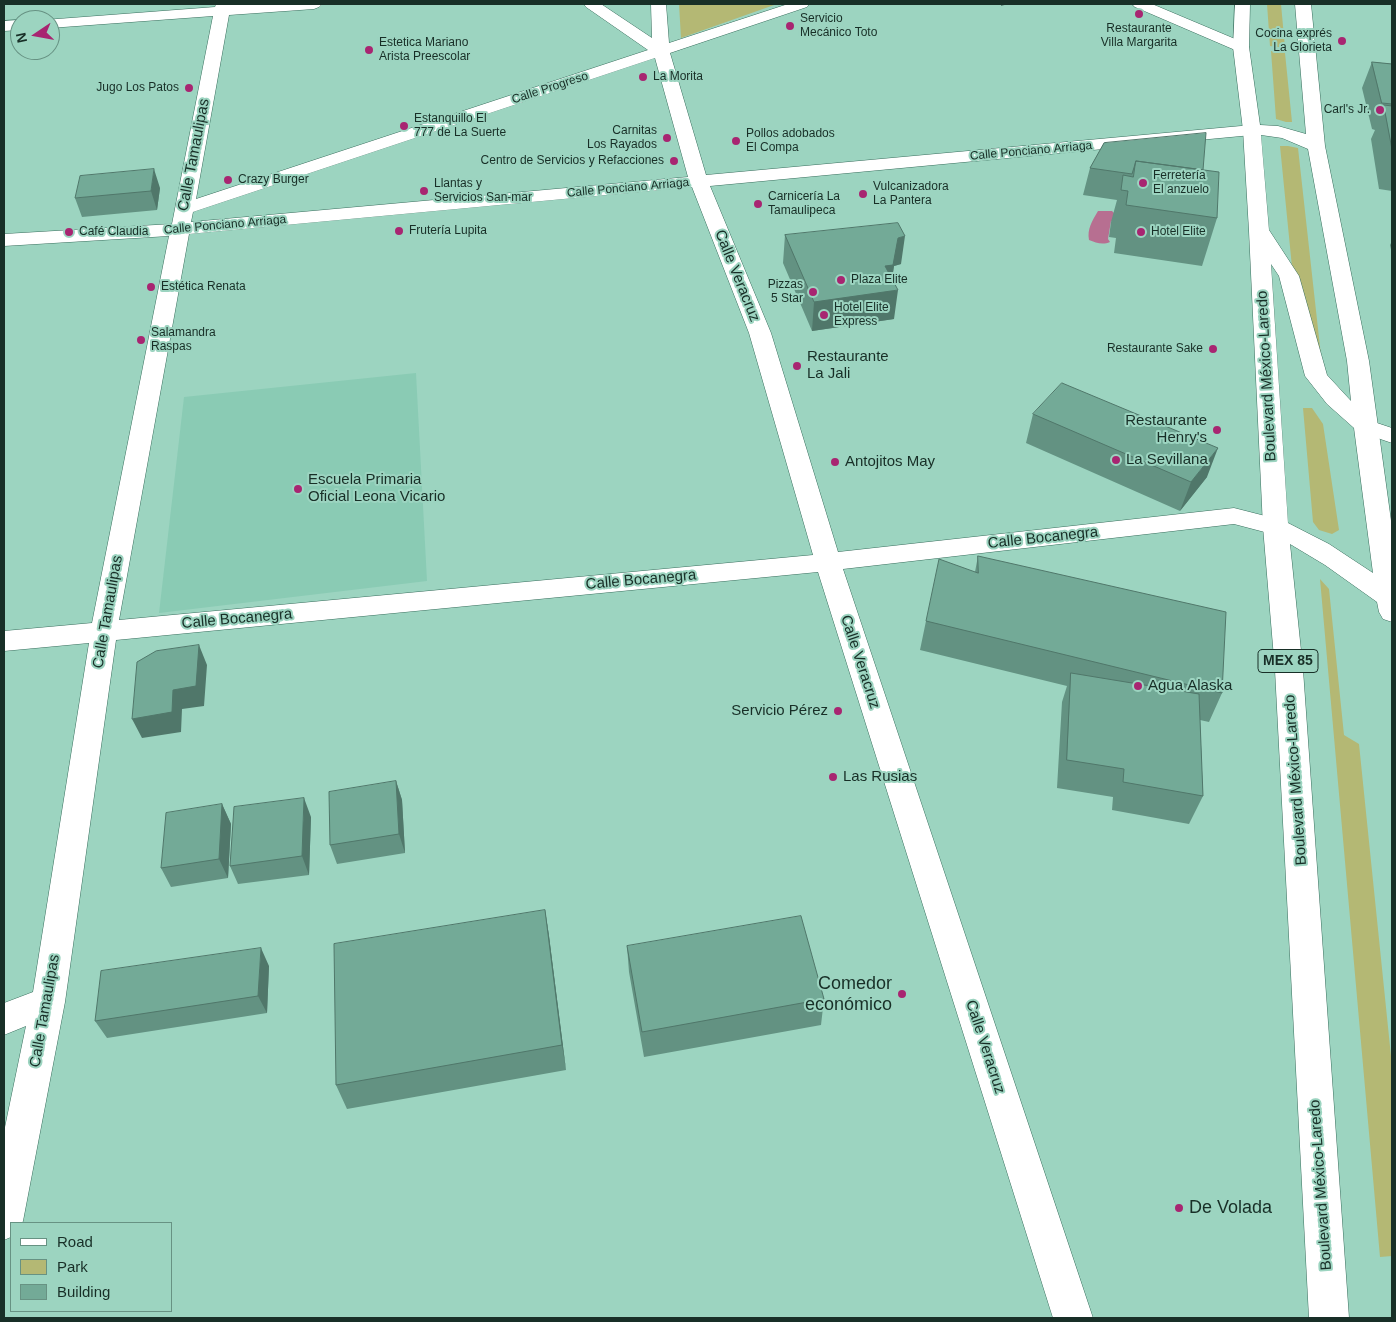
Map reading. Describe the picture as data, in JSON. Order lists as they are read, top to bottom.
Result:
{
  "streets": {
    "street": [
      "Calle Progreso",
      "Calle Ponciano Arriaga",
      "Calle Tamaulipas",
      "Calle Veracruz",
      "Boulevard México-Laredo",
      "Calle Bocanegra",
      "MEX 85"
    ]
  },
  "crossings": [
    ["Calle Progreso", "Calle Ponciano Arriaga"],
    ["Calle Progreso", "Calle Tamaulipas"],
    ["Calle Progreso", "Calle Veracruz"],
    ["Calle Ponciano Arriaga", "Calle Tamaulipas"],
    ["Calle Ponciano Arriaga", "Calle Veracruz"],
    ["Calle Ponciano Arriaga", "Boulevard México-Laredo"],
    ["Calle Tamaulipas", "Calle Bocanegra"],
    ["Calle Veracruz", "Calle Bocanegra"],
    ["Boulevard México-Laredo", "Calle Bocanegra"]
  ],
  "places": [
    "Restaurante Villa Margarita",
    "Servicio Mecánico Toto",
    "Cocina exprés La Glorieta",
    "Estetica Mariano Arista Preescolar",
    "La Morita",
    "Jugo Los Patos",
    "Carl's Jr.",
    "Estanquillo El 777 de La Suerte",
    "Carnitas Los Rayados",
    "Pollos adobados El Compa",
    "Centro de Servicios y Refacciones",
    "Crazy Burger",
    "Ferretería El anzuelo",
    "Llantas y Servicios San-mar",
    "Vulcanizadora La Pantera",
    "Carnicería La Tamaulipeca",
    "Frutería Lupita",
    "Café Claudia",
    "Hotel Elite",
    "Plaza Elite",
    "Estética Renata",
    "Pizzas 5 Star",
    "Hotel Elite Express",
    "Salamandra Raspas",
    "Restaurante Sake",
    "Restaurante La Jali",
    "Restaurante Henry's",
    "La Sevillana",
    "Antojitos May",
    "Escuela Primaria Oficial Leona Vicario",
    "Agua Alaska",
    "Servicio Pérez",
    "Las Rusias",
    "Comedor económico",
    "De Volada"
  ],
  "legend": ["Road", "Park", "Building"],
  "north": "left"
}
